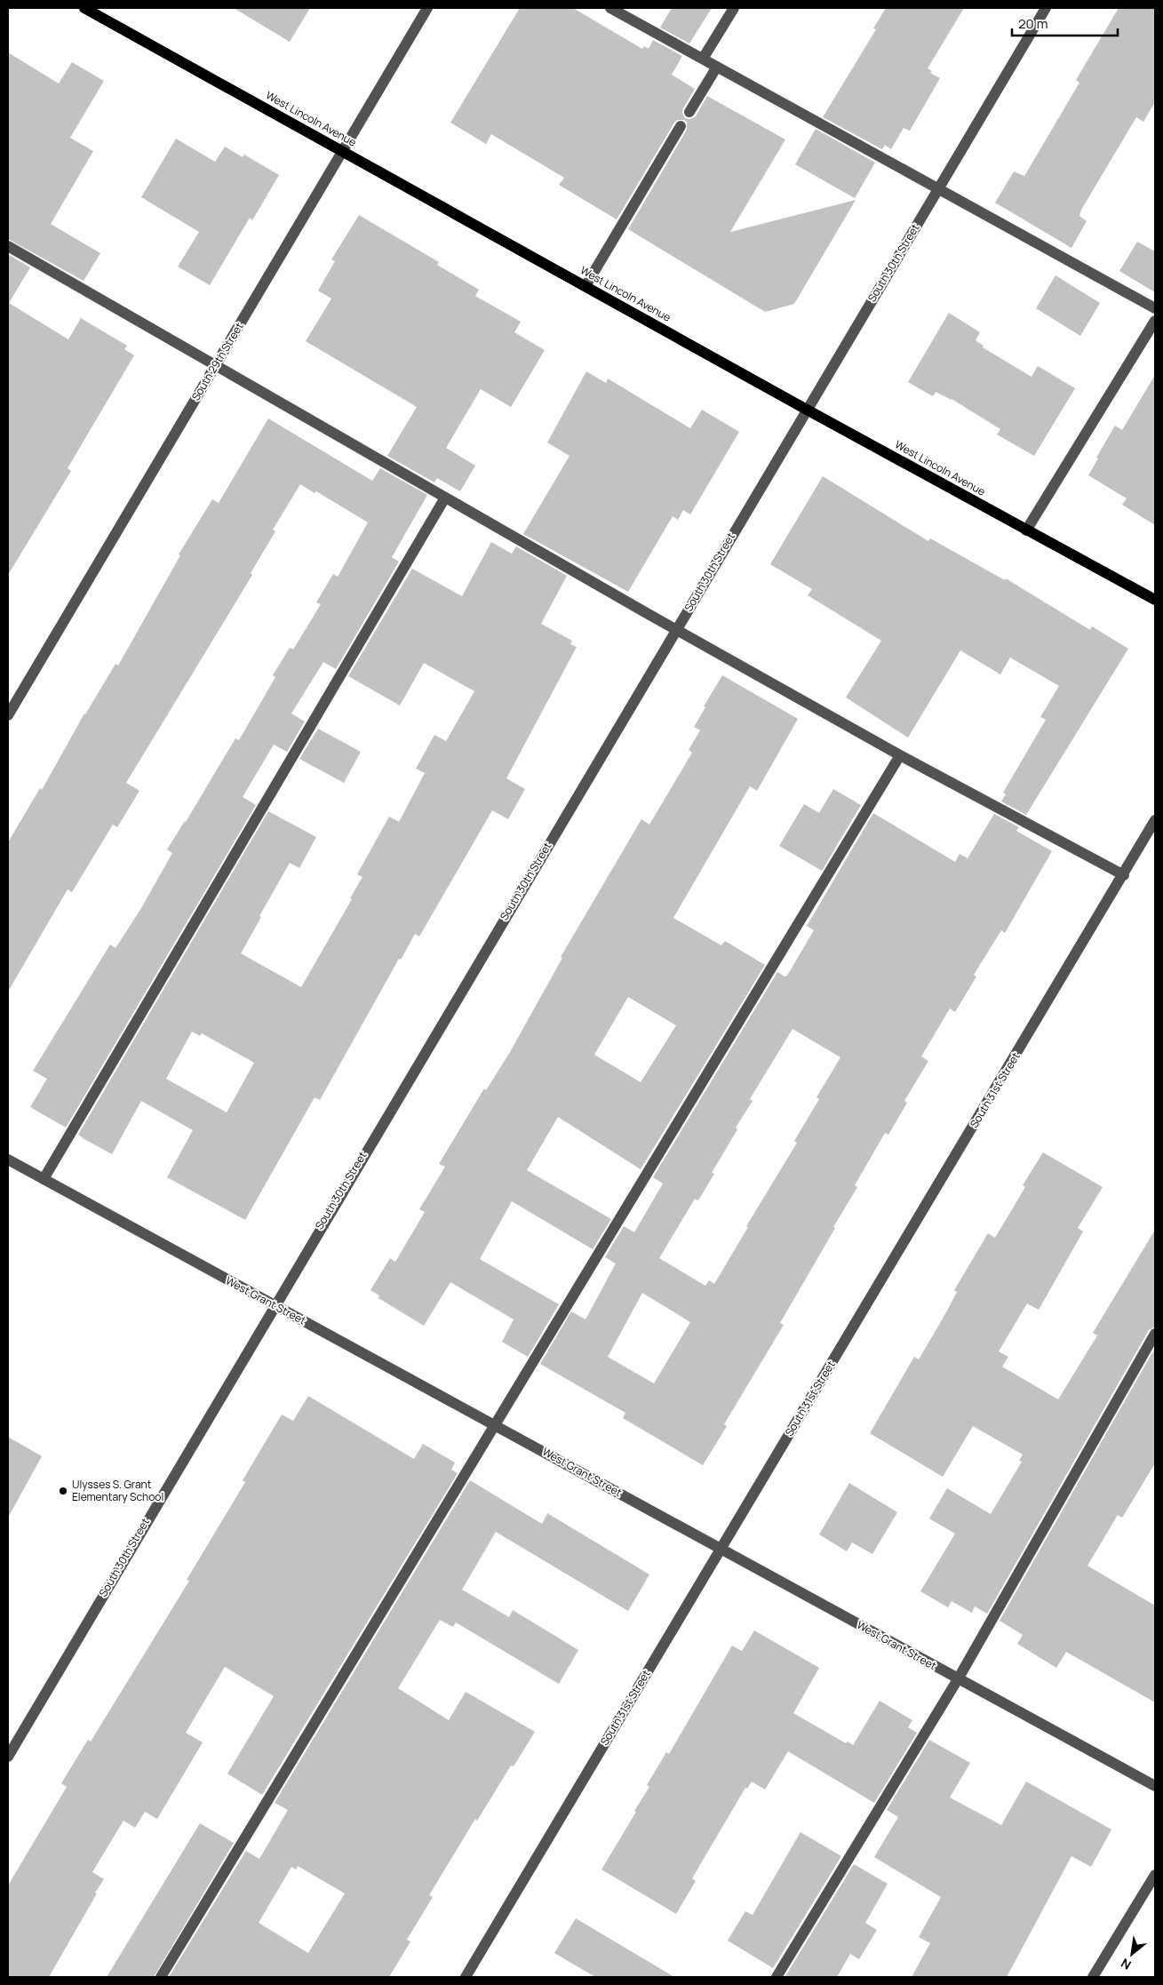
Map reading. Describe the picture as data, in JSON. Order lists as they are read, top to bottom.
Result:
{
  "streets": {
    "main road": ["West Lincoln Avenue"],
    "street": [
      "South 30th Street",
      "South 29th Street",
      "South 31st Street",
      "West Grant Street"
    ]
  },
  "crossings": [
    ["West Lincoln Avenue", "South 30th Street"],
    ["West Lincoln Avenue", "South 29th Street"],
    ["South 30th Street", "West Grant Street"],
    ["South 31st Street", "West Grant Street"]
  ],
  "places": ["Ulysses S. Grant Elementary School"],
  "scale_bar": "20 m",
  "north": "bottom left"
}
